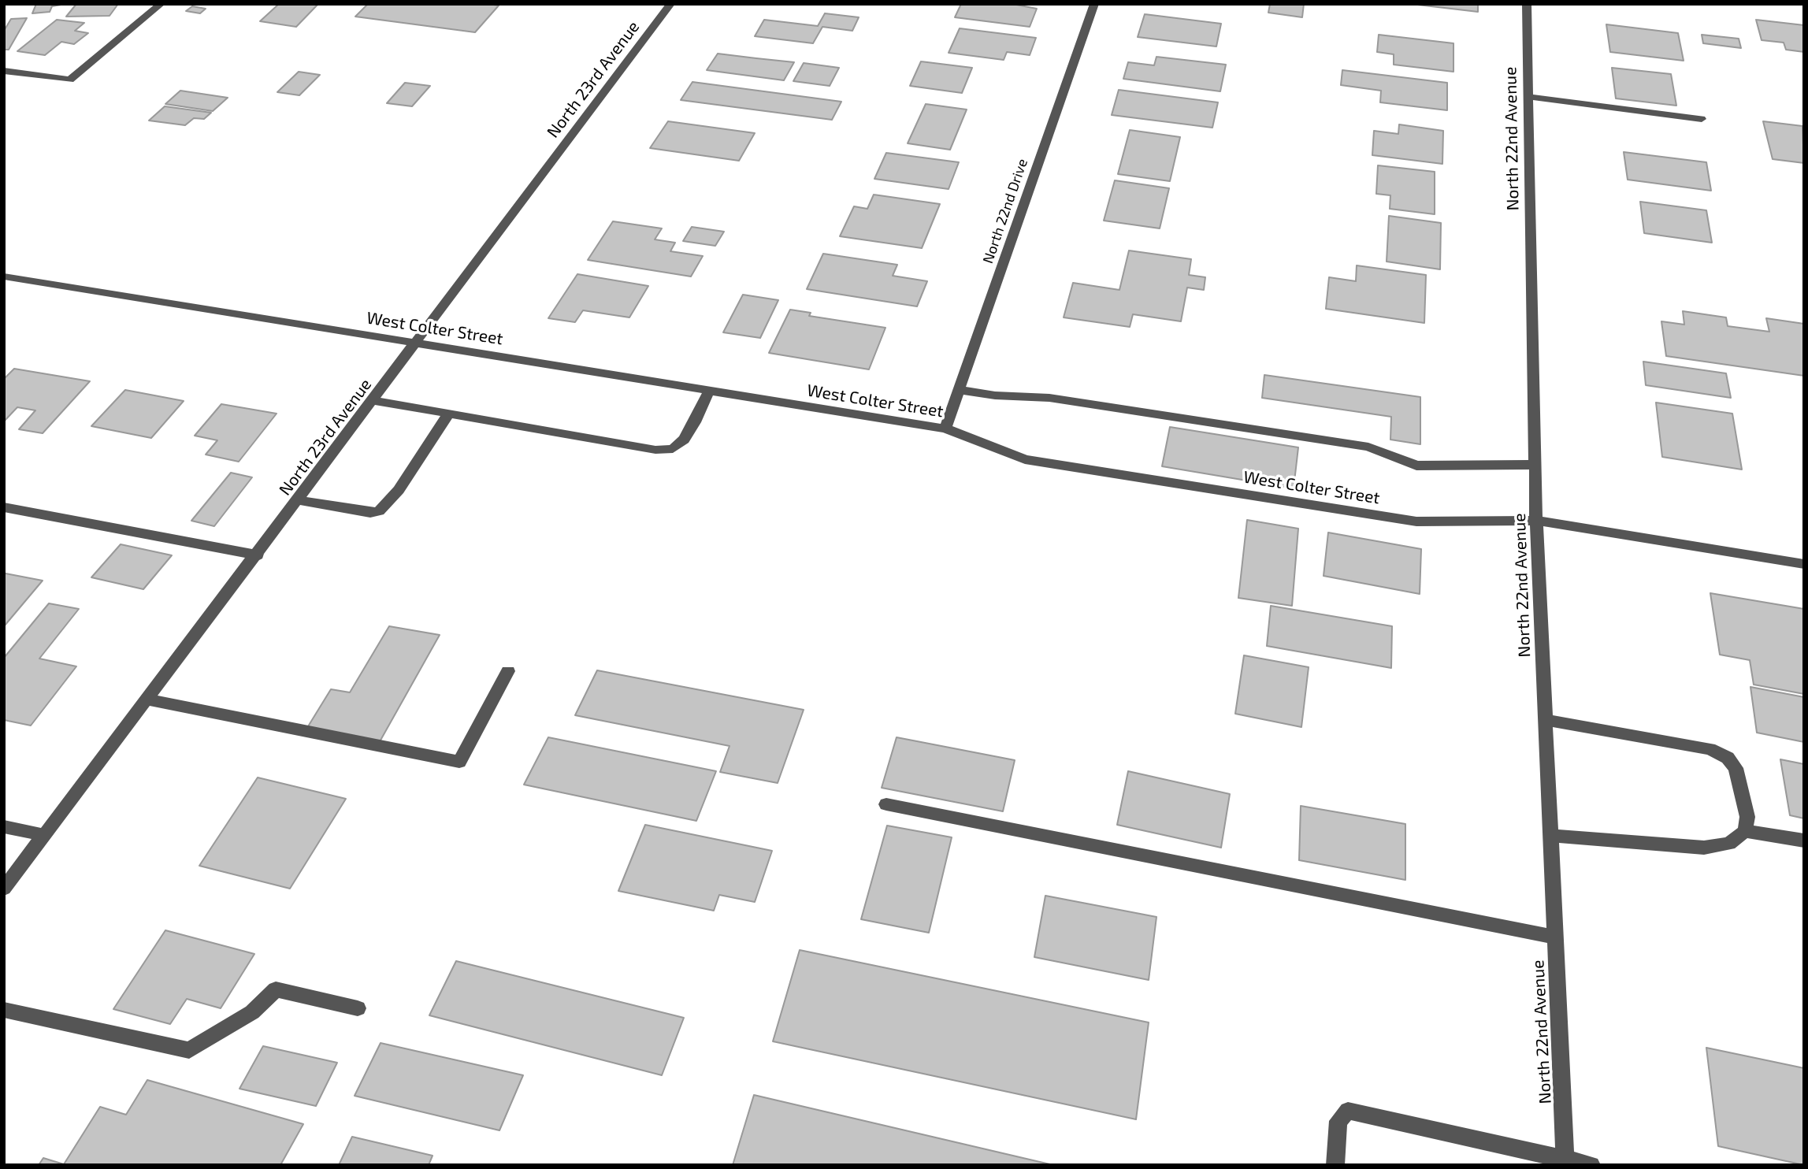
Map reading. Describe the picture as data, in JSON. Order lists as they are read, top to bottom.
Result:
{
  "streets": {
    "street": [
      "North 23rd Avenue",
      "North 22nd Avenue",
      "North 22nd Drive",
      "West Colter Street"
    ]
  },
  "crossings": [
    ["North 23rd Avenue", "West Colter Street"],
    ["North 22nd Avenue", "West Colter Street"],
    ["North 22nd Drive", "West Colter Street"]
  ]
}
